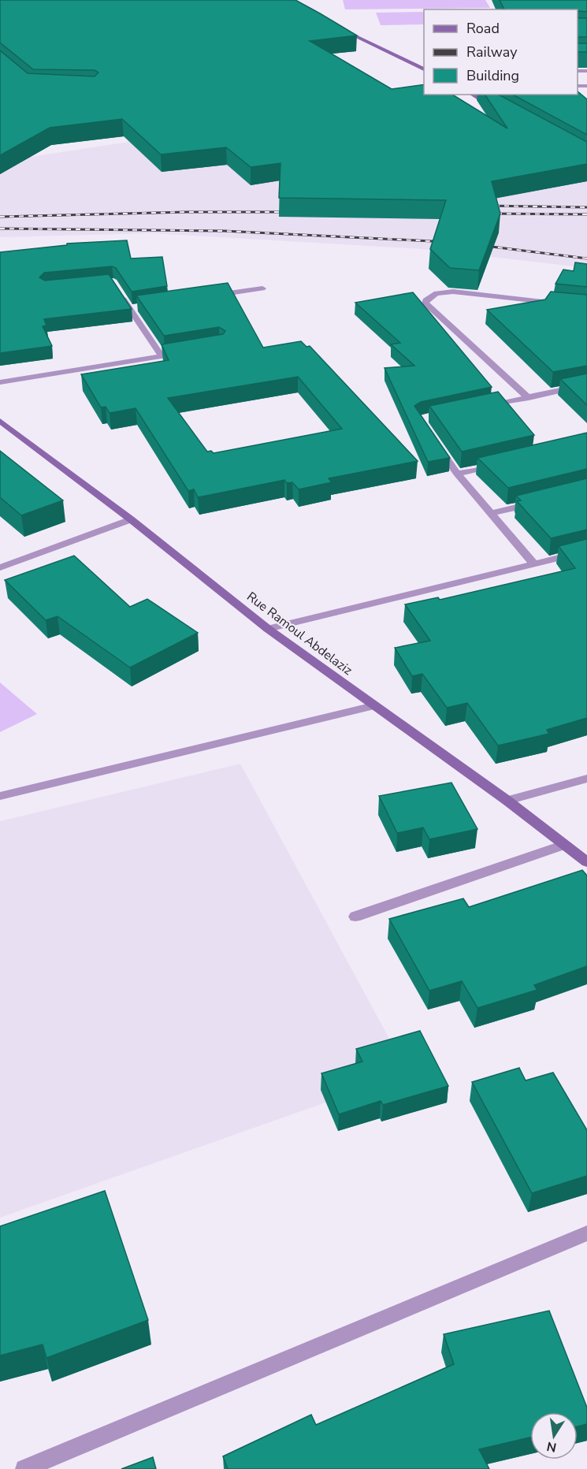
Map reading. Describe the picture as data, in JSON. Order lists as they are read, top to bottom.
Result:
{
  "streets": {
    "street": ["Rue Ramoul Abdelaziz"]
  },
  "legend": ["Road", "Railway", "Building"],
  "north": "bottom"
}
